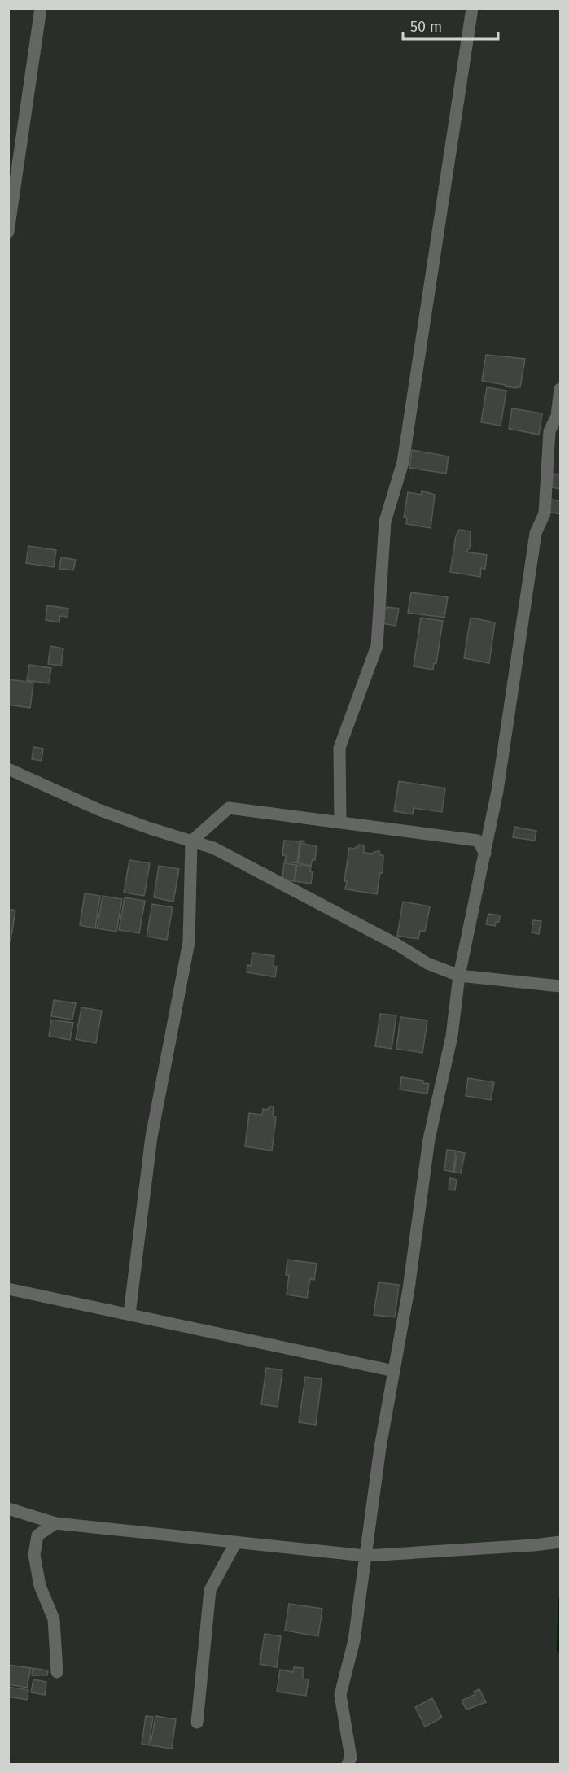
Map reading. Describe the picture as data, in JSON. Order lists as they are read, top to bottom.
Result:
{
  "scale_bar": "50 m"
}
